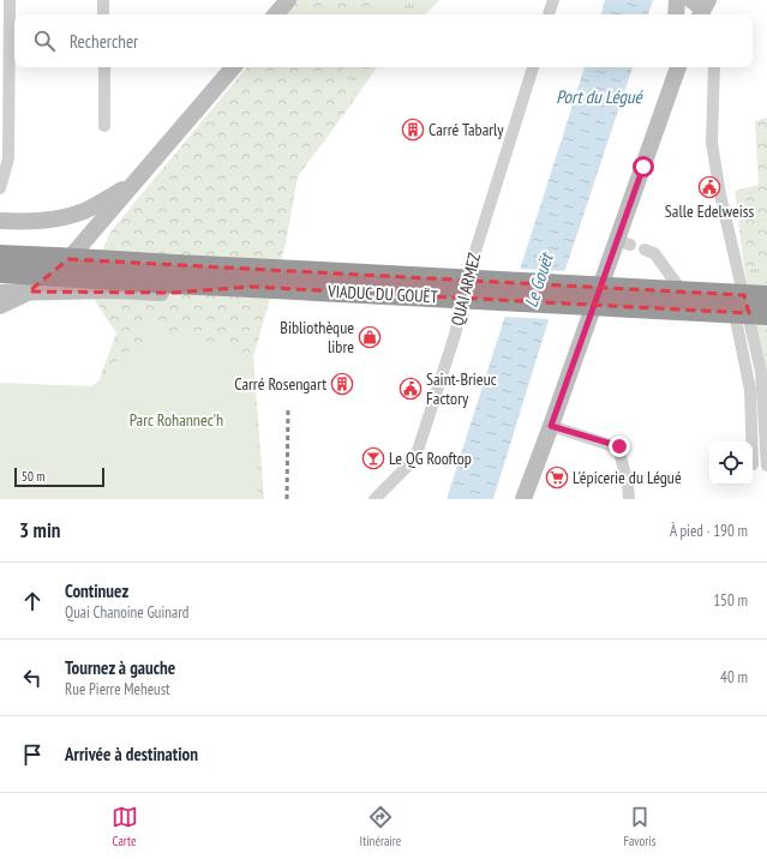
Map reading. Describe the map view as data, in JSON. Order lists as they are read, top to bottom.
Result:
{
  "streets": {
    "highway": ["VIADUC DU GOUËT"],
    "street": ["QUAI ARMEZ"]
  },
  "water": ["Port du Légué", "Le Gouët"],
  "parks": ["Parc Rohannec'h"],
  "places": {
    "building": ["Carré Tabarly", "Carré Rosengart"],
    "public building": ["Salle Edelweiss", "Saint-Brieuc Factory"],
    "shop": ["Bibliothèque libre"],
    "bar": ["Le QG Rooftop"],
    "supermarket": ["L'épicerie du Légué"]
  },
  "scale_bar": "50 m",
  "page": {
    "search": "Rechercher",
    "scale": "50 m",
    "heading": ["3 min", "À pied · 190 m"],
    "list": [
      ["Continuez", "Quai Chanoine Guinard", "150 m"],
      ["Tournez à gauche", "Rue Pierre Meheust", "40 m"],
      "Arrivée à destination"
    ],
    "nav": ["Carte", "Itinéraire", "Favoris"]
  }
}
